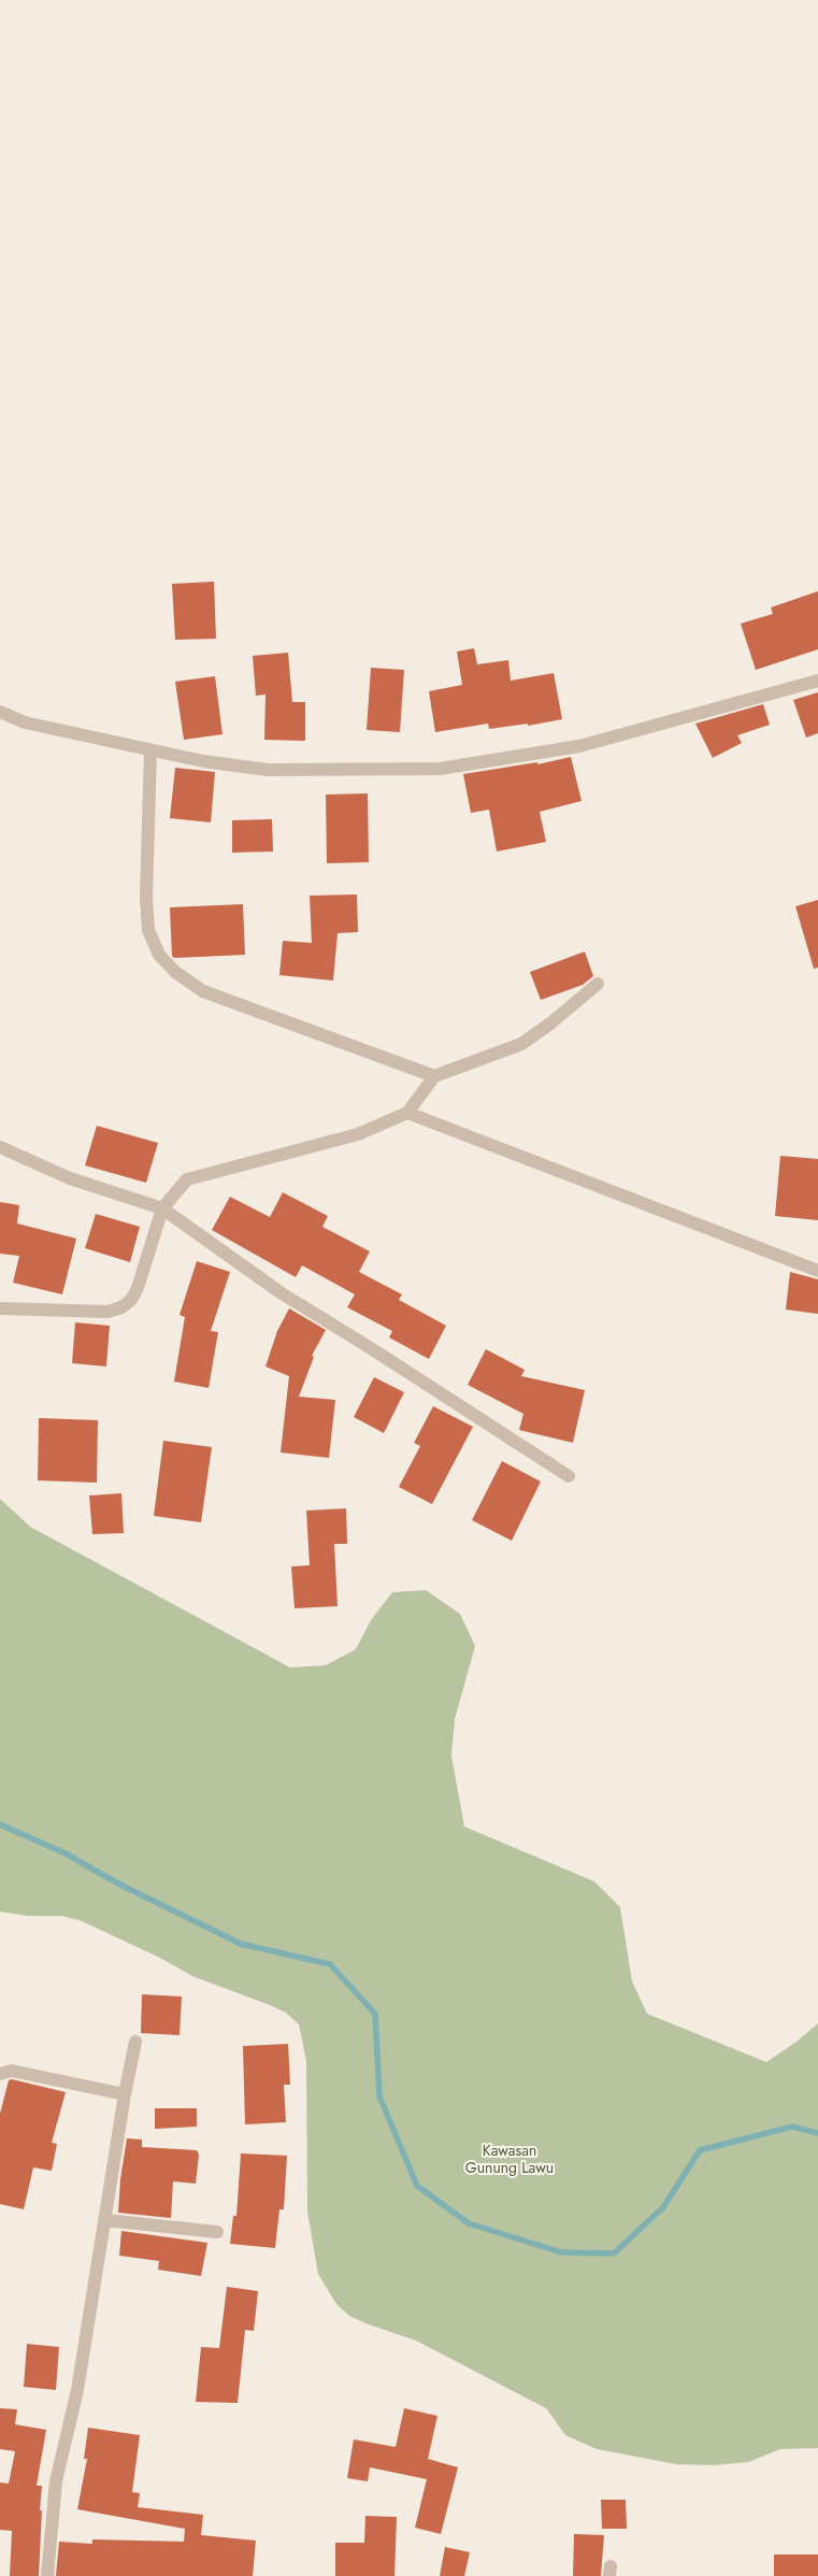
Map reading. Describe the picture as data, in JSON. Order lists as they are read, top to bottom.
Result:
{
  "parks": ["Kawasan Gunung Lawu"]
}
